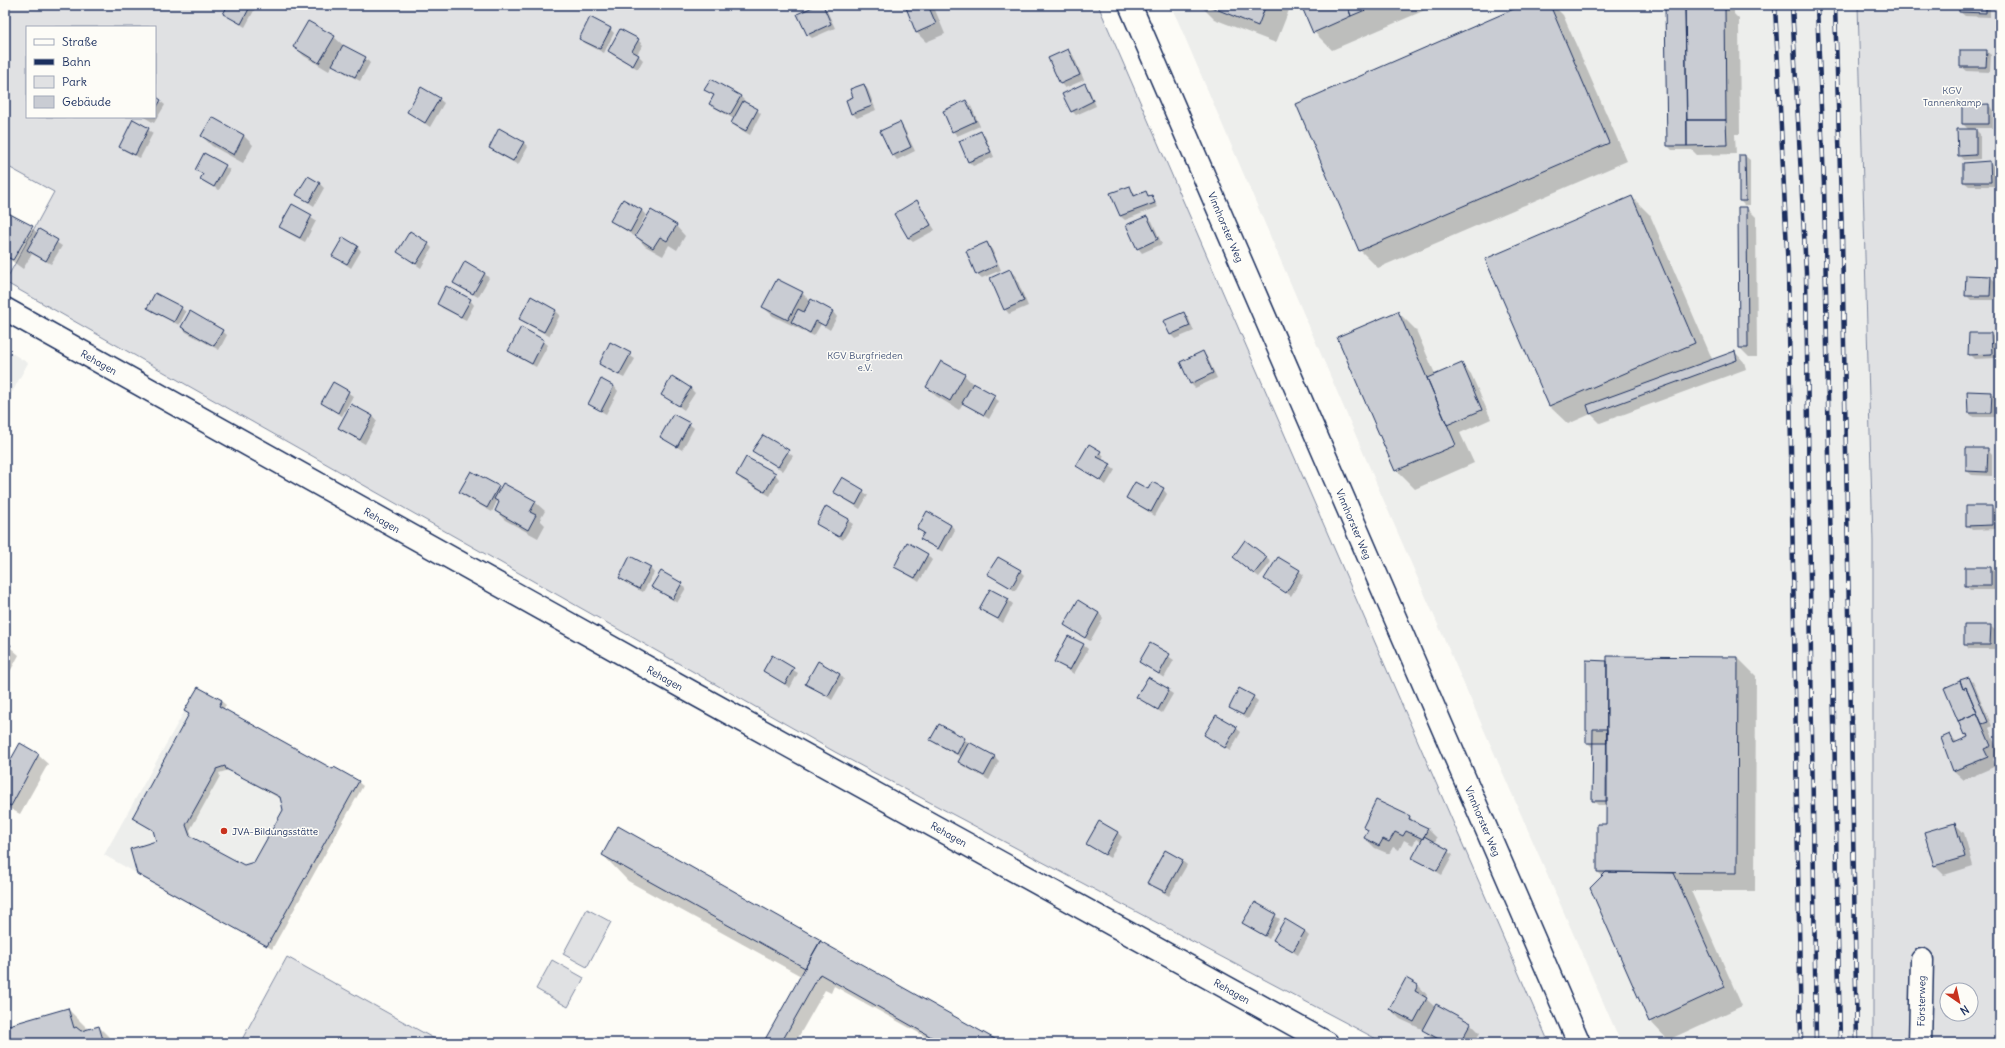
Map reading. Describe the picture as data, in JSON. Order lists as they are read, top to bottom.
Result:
{
  "streets": {
    "street": ["Vinnhorster Weg", "Rehagen", "Försterweg"]
  },
  "parks": ["KGV Tannenkamp", "KGV Burgfrieden e.V."],
  "places": ["JVA-Bildungsstätte"],
  "legend": [
    "Straße",
    "Bahn",
    "Park",
    "Gebäude"
  ],
  "north": "bottom right"
}
